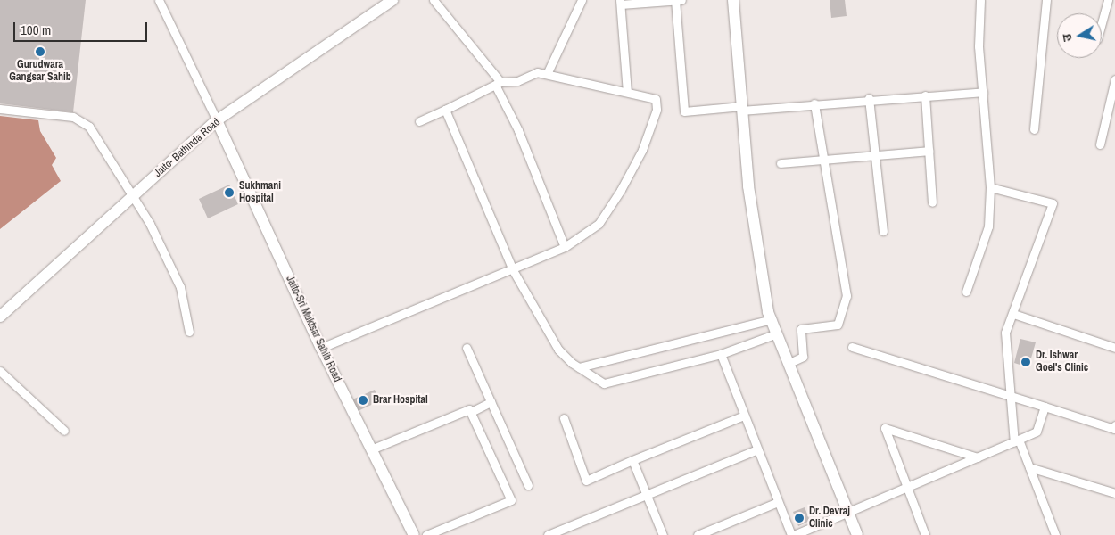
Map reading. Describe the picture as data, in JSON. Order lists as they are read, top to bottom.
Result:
{
  "streets": {
    "street": ["Jaito- Bathinda Road", "Jaito-Sri Muktsar Sahib Road"]
  },
  "crossings": [
    ["Jaito- Bathinda Road", "Jaito-Sri Muktsar Sahib Road"]
  ],
  "places": [
    "Gurudwara Gangsar Sahib",
    "Sukhmani Hospital",
    "Dr. Ishwar Goel's Clinic",
    "Brar Hospital",
    "Dr. Devraj Clinic"
  ],
  "scale_bar": "100 m",
  "north": "left"
}
